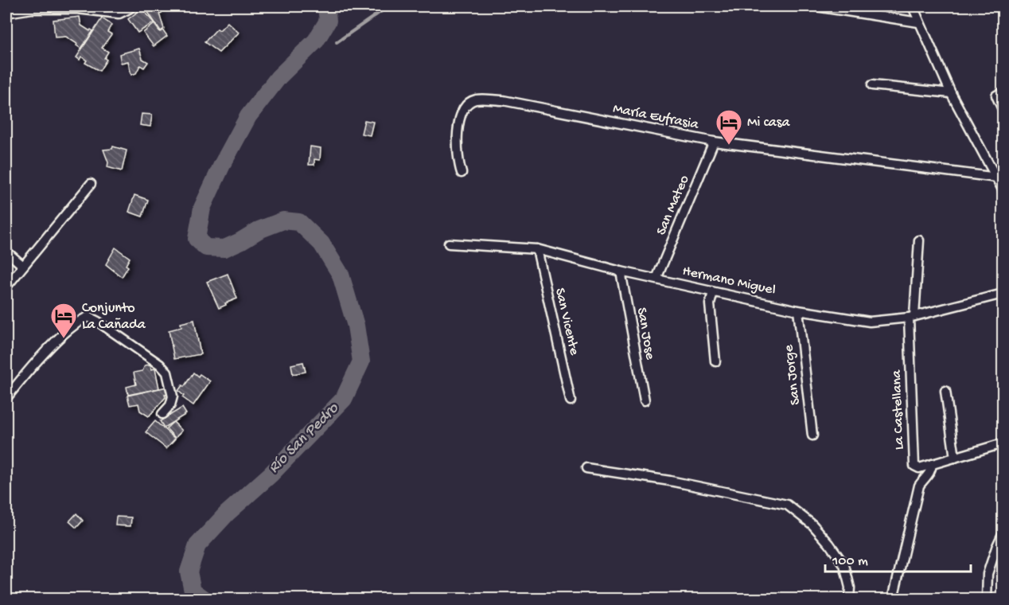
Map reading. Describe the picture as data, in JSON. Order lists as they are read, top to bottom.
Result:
{
  "streets": {
    "street": [
      "María Eufrasia",
      "San Mateo",
      "Hermano Miguel",
      "San Vicente",
      "San Jose",
      "San Jorge",
      "La Castellana"
    ]
  },
  "crossings": [
    ["María Eufrasia", "San Mateo"],
    ["San Mateo", "Hermano Miguel"],
    ["Hermano Miguel", "San Vicente"],
    ["Hermano Miguel", "San Jose"],
    ["Hermano Miguel", "San Jorge"],
    ["Hermano Miguel", "La Castellana"]
  ],
  "water": ["Río San Pedro"],
  "places": {
    "hotel": ["Mi casa", "Conjunto La Cañada"]
  },
  "scale_bar": "100 m"
}
